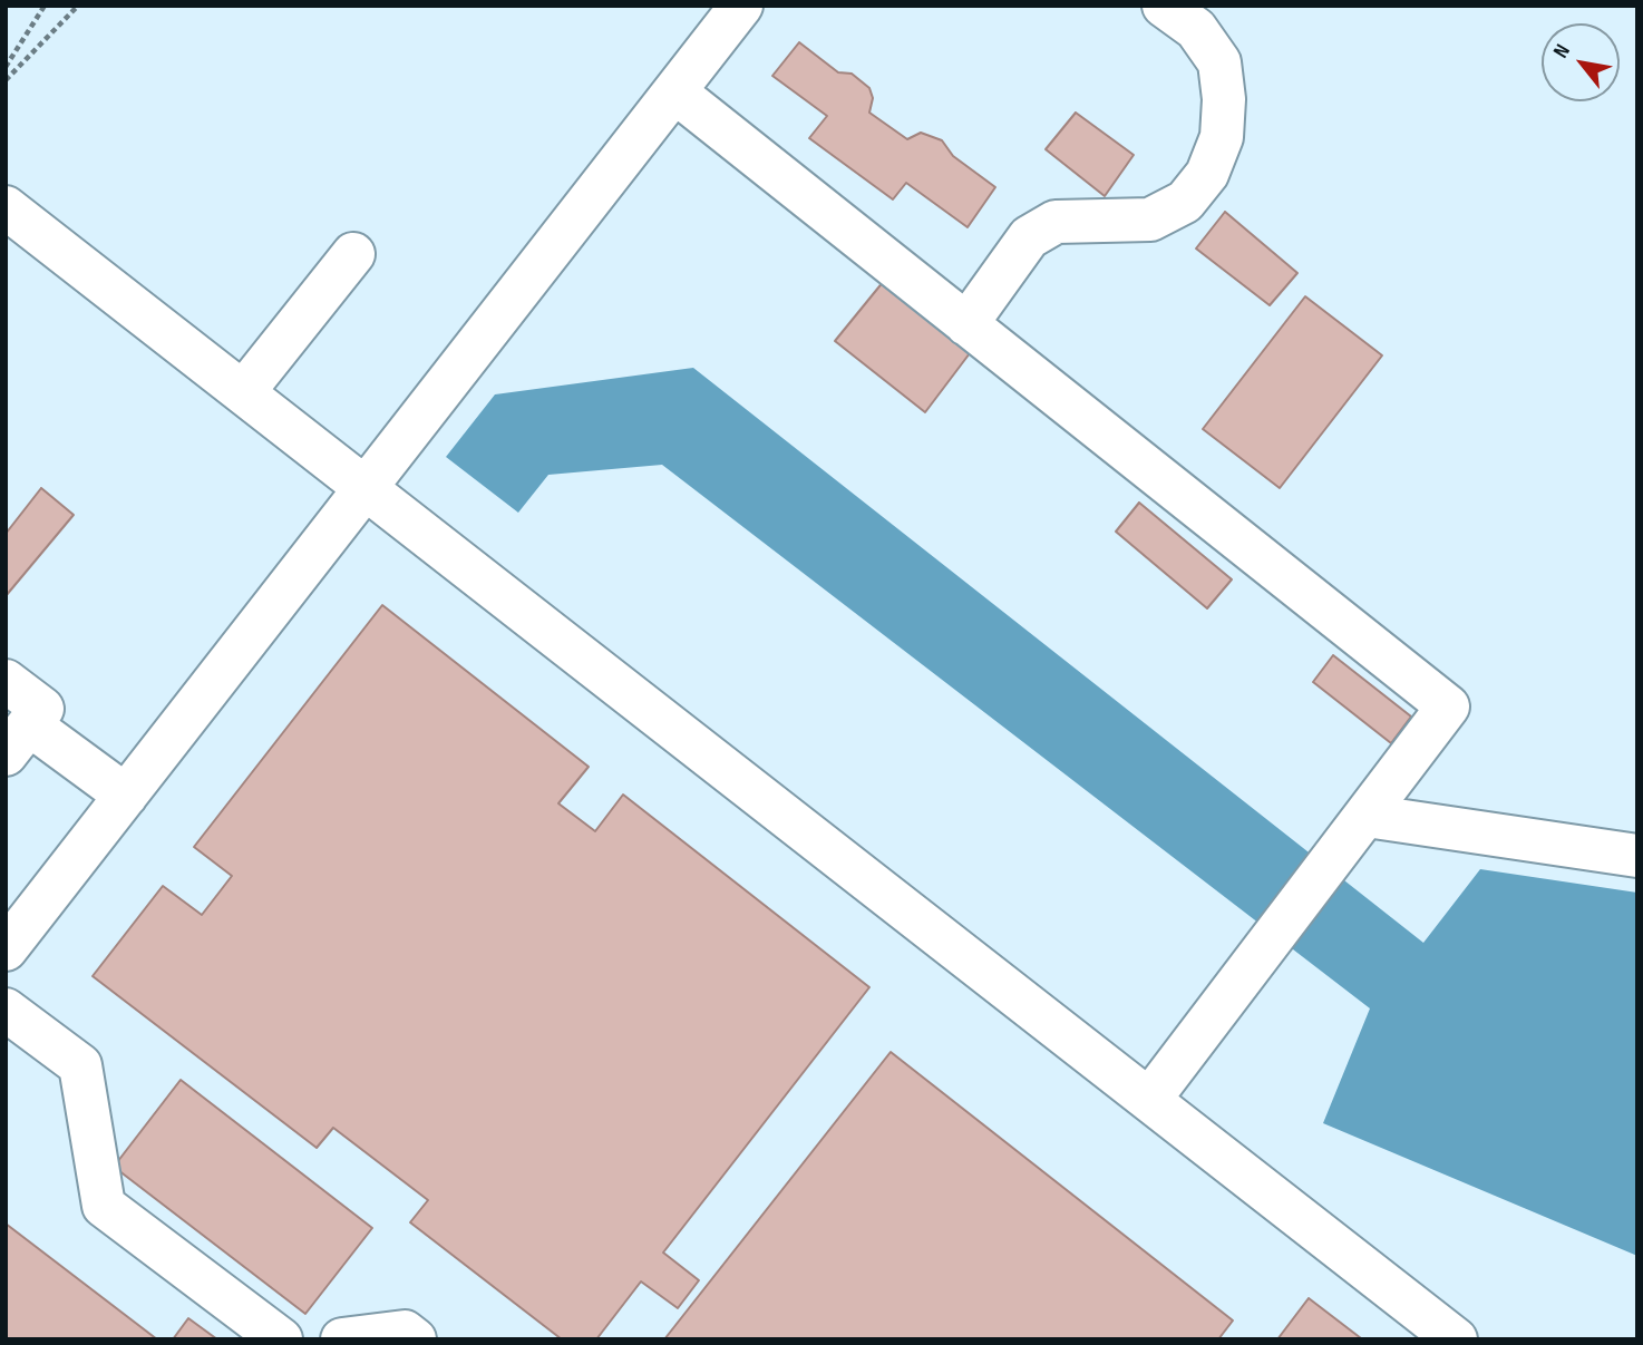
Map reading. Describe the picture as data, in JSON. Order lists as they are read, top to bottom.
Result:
{
  "north": "top left"
}
